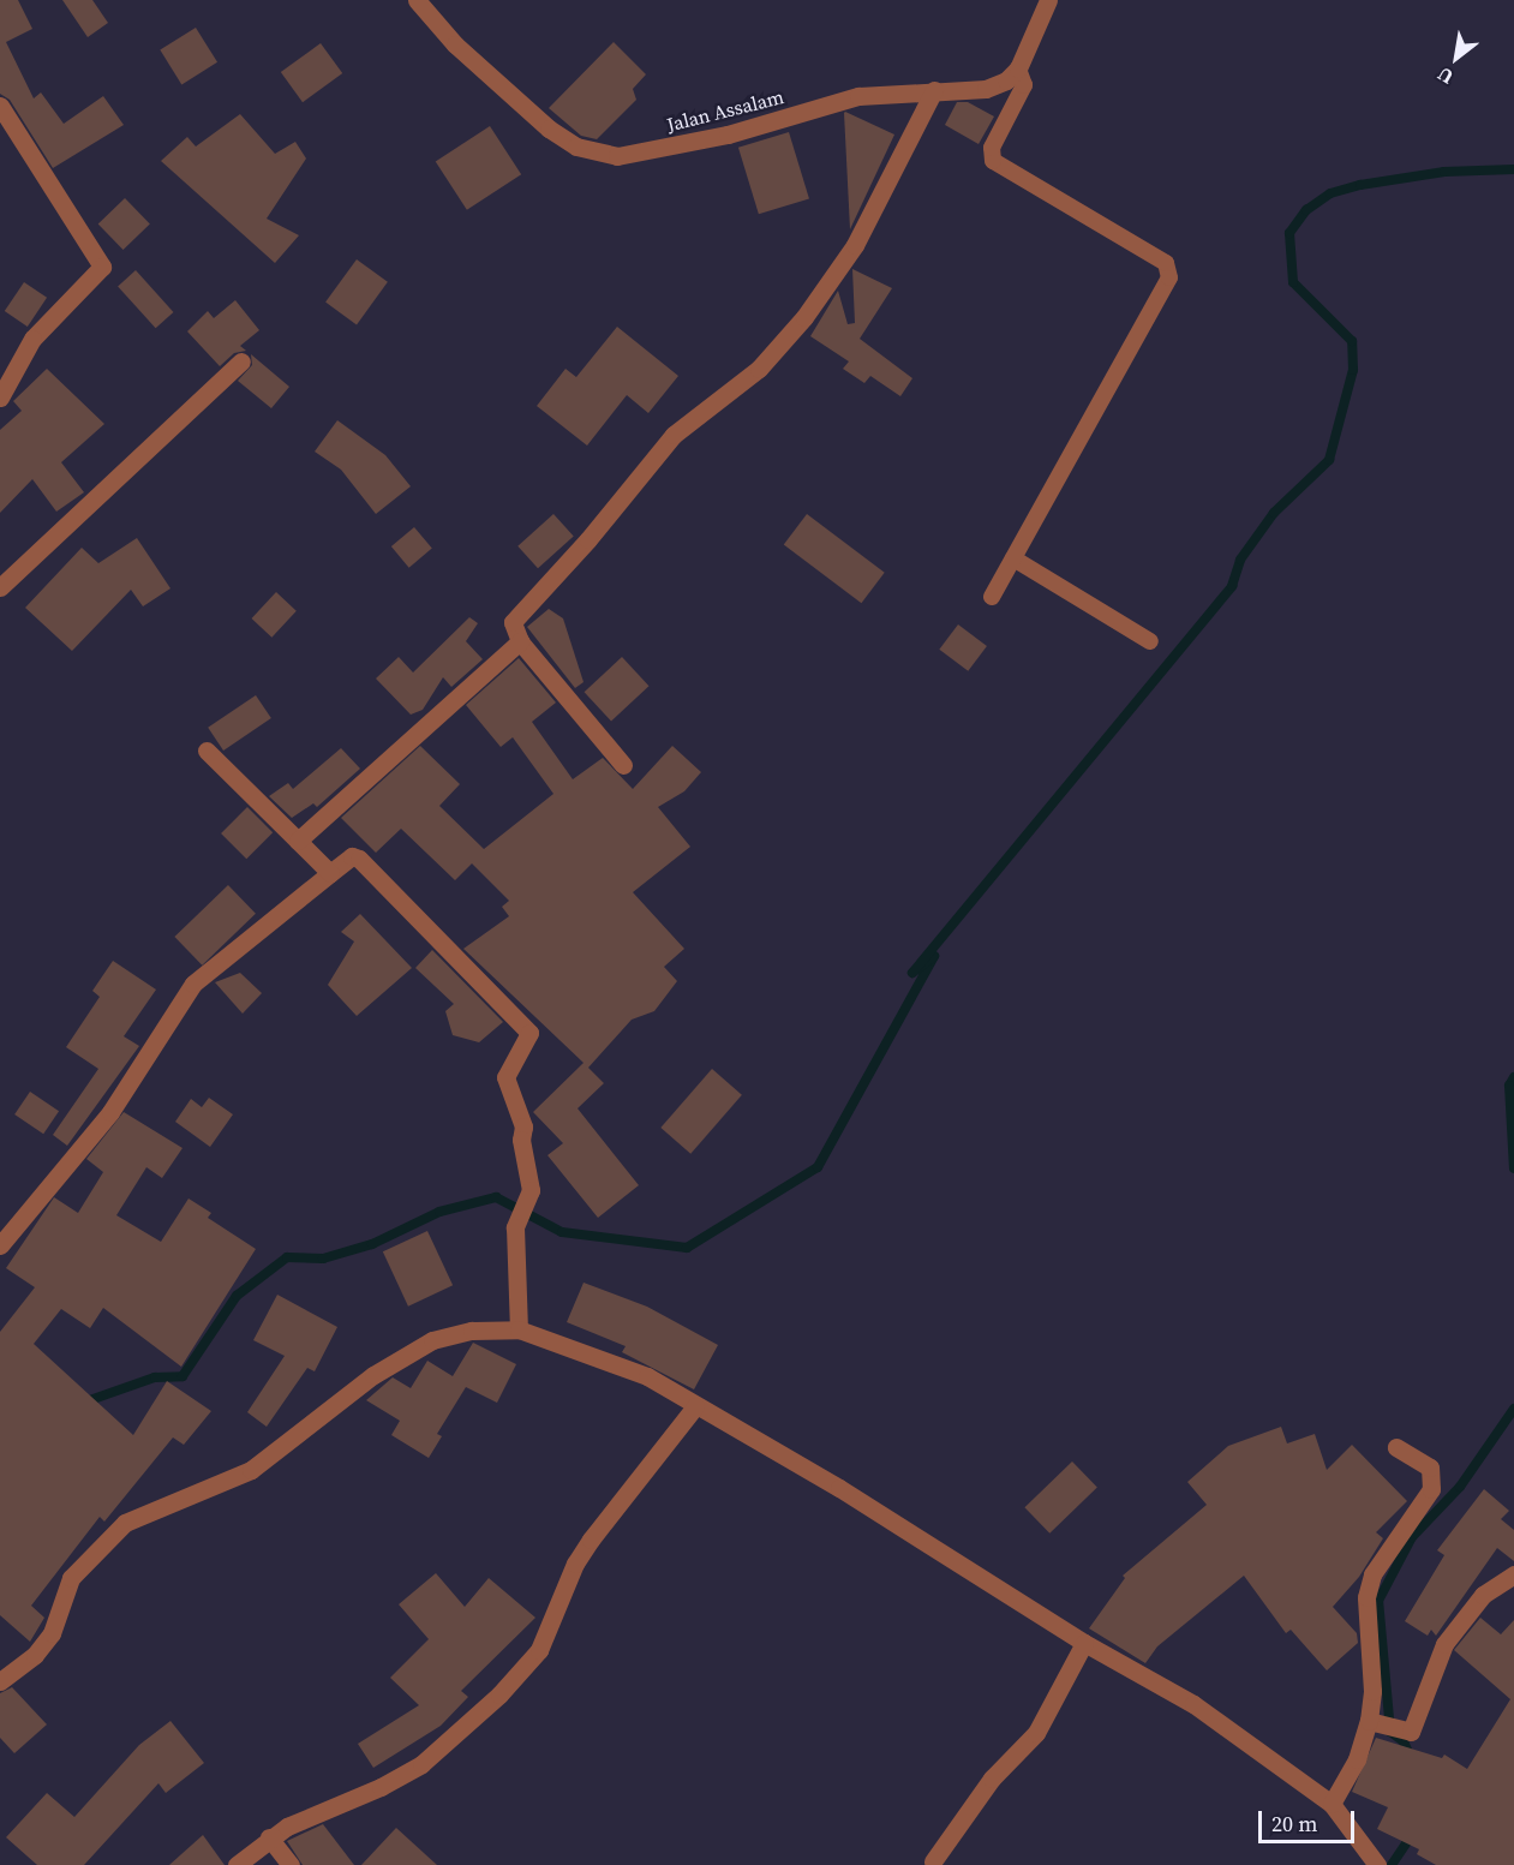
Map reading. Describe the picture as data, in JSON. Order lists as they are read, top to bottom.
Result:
{
  "streets": {
    "street": ["Jalan Assalam"]
  },
  "scale_bar": "20 m",
  "north": "bottom left"
}
